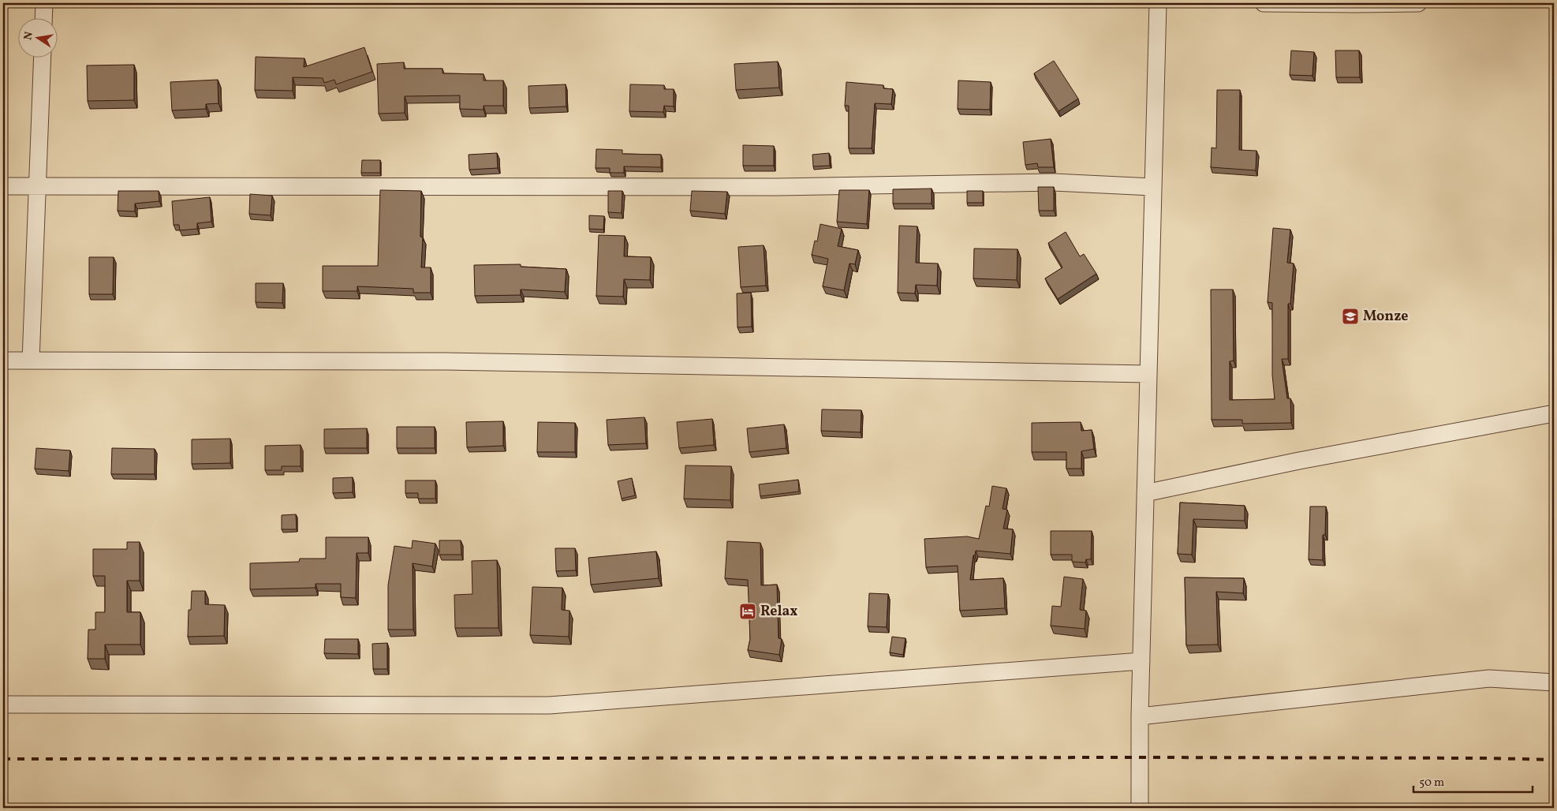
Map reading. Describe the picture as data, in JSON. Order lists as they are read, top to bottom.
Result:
{
  "places": {
    "school or university": ["Monze"],
    "hotel": ["Relax"]
  },
  "scale_bar": "50 m",
  "north": "left"
}
